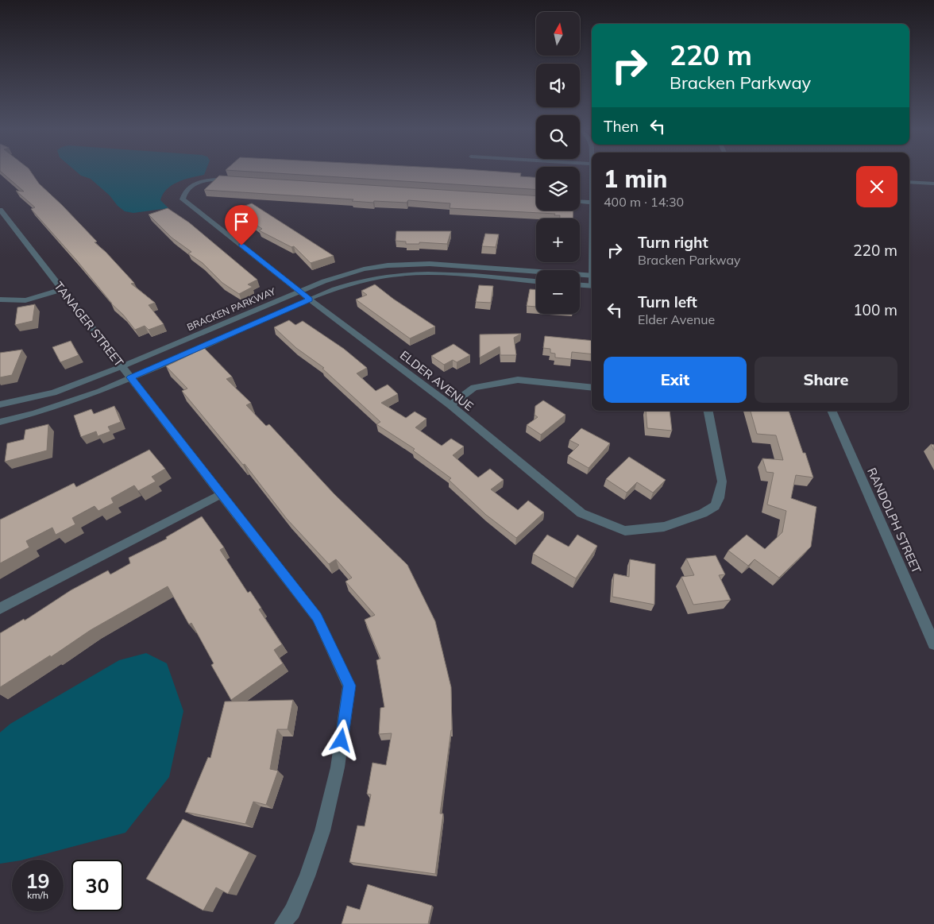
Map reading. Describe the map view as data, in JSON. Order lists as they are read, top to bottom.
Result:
{
  "streets": {
    "street": [
      "BRACKEN PARKWAY",
      "TANAGER STREET",
      "ELDER AVENUE",
      "RANDOLPH STREET"
    ]
  },
  "crossings": [
    ["BRACKEN PARKWAY", "TANAGER STREET"],
    ["BRACKEN PARKWAY", "ELDER AVENUE"]
  ],
  "north": "top",
  "page": {
    "map_buttons": ["+", "−"],
    "turn": ["220 m", "Bracken Parkway"],
    "then": "Then",
    "heading": ["1 min", "400 m · 14:30"],
    "list": [
      {
        "name": "Turn right",
        "note": "Bracken Parkway",
        "value": "220 m"
      },
      {
        "name": "Turn left",
        "note": "Elder Avenue",
        "value": "100 m"
      }
    ],
    "buttons": ["Exit", "Share"],
    "speed": "19 km/h",
    "limit": "30"
  }
}
